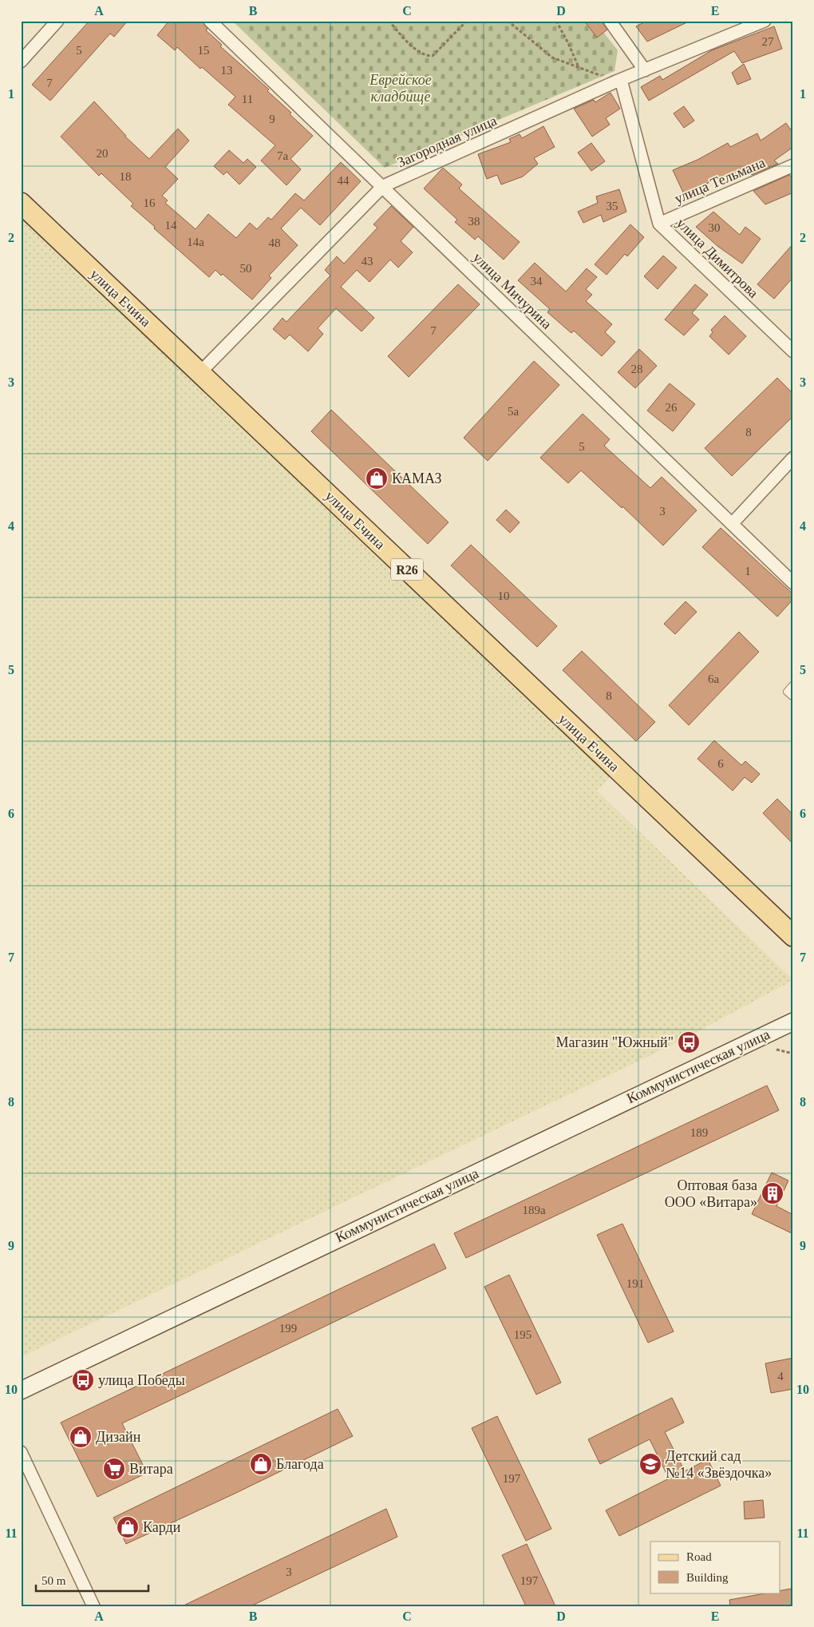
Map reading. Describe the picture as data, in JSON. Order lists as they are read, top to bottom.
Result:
{
  "streets": {
    "main road": ["улица Ечина", "R26", "Коммунистическая улица"],
    "street": [
      "Загородная улица",
      "улица Тельмана",
      "улица Димитрова",
      "улица Мичурина"
    ]
  },
  "crossings": [
    ["Загородная улица", "улица Димитрова"],
    ["Загородная улица", "улица Мичурина"],
    ["Загородная улица", "улица Ечина"],
    ["улица Тельмана", "улица Димитрова"]
  ],
  "parks": ["Еврейское кладбище"],
  "places": {
    "shop": [
      "КАМАЗ",
      "Дизайн",
      "Благода",
      "Карди"
    ],
    "bus stop": ["Магазин \"Южный\"", "улица Победы"],
    "building": ["Оптовая база ООО «Витара»"],
    "school or university": ["Детский сад №14 «Звёздочка»"],
    "supermarket": ["Витара"]
  },
  "house_numbers": [
    "27",
    "5",
    "15",
    "13",
    "7",
    "11",
    "9",
    "20",
    "7а",
    "18",
    "44",
    "16",
    "35",
    "38",
    "14",
    "30",
    "14а",
    "48",
    "43",
    "50",
    "34",
    "7",
    "28",
    "26",
    "5а",
    "8",
    "5",
    "3",
    "1",
    "10",
    "6а",
    "8",
    "6",
    "189",
    "189а",
    "191",
    "199",
    "195",
    "4",
    "197",
    "3",
    "197"
  ],
  "legend": ["Road", "Building"],
  "scale_bar": "50 m",
  "grid": {
    "columns": [
      "A",
      "B",
      "C",
      "D",
      "E"
    ],
    "rows": [
      "1",
      "2",
      "3",
      "4",
      "5",
      "6",
      "7",
      "8",
      "9",
      "10",
      "11"
    ]
  }
}
